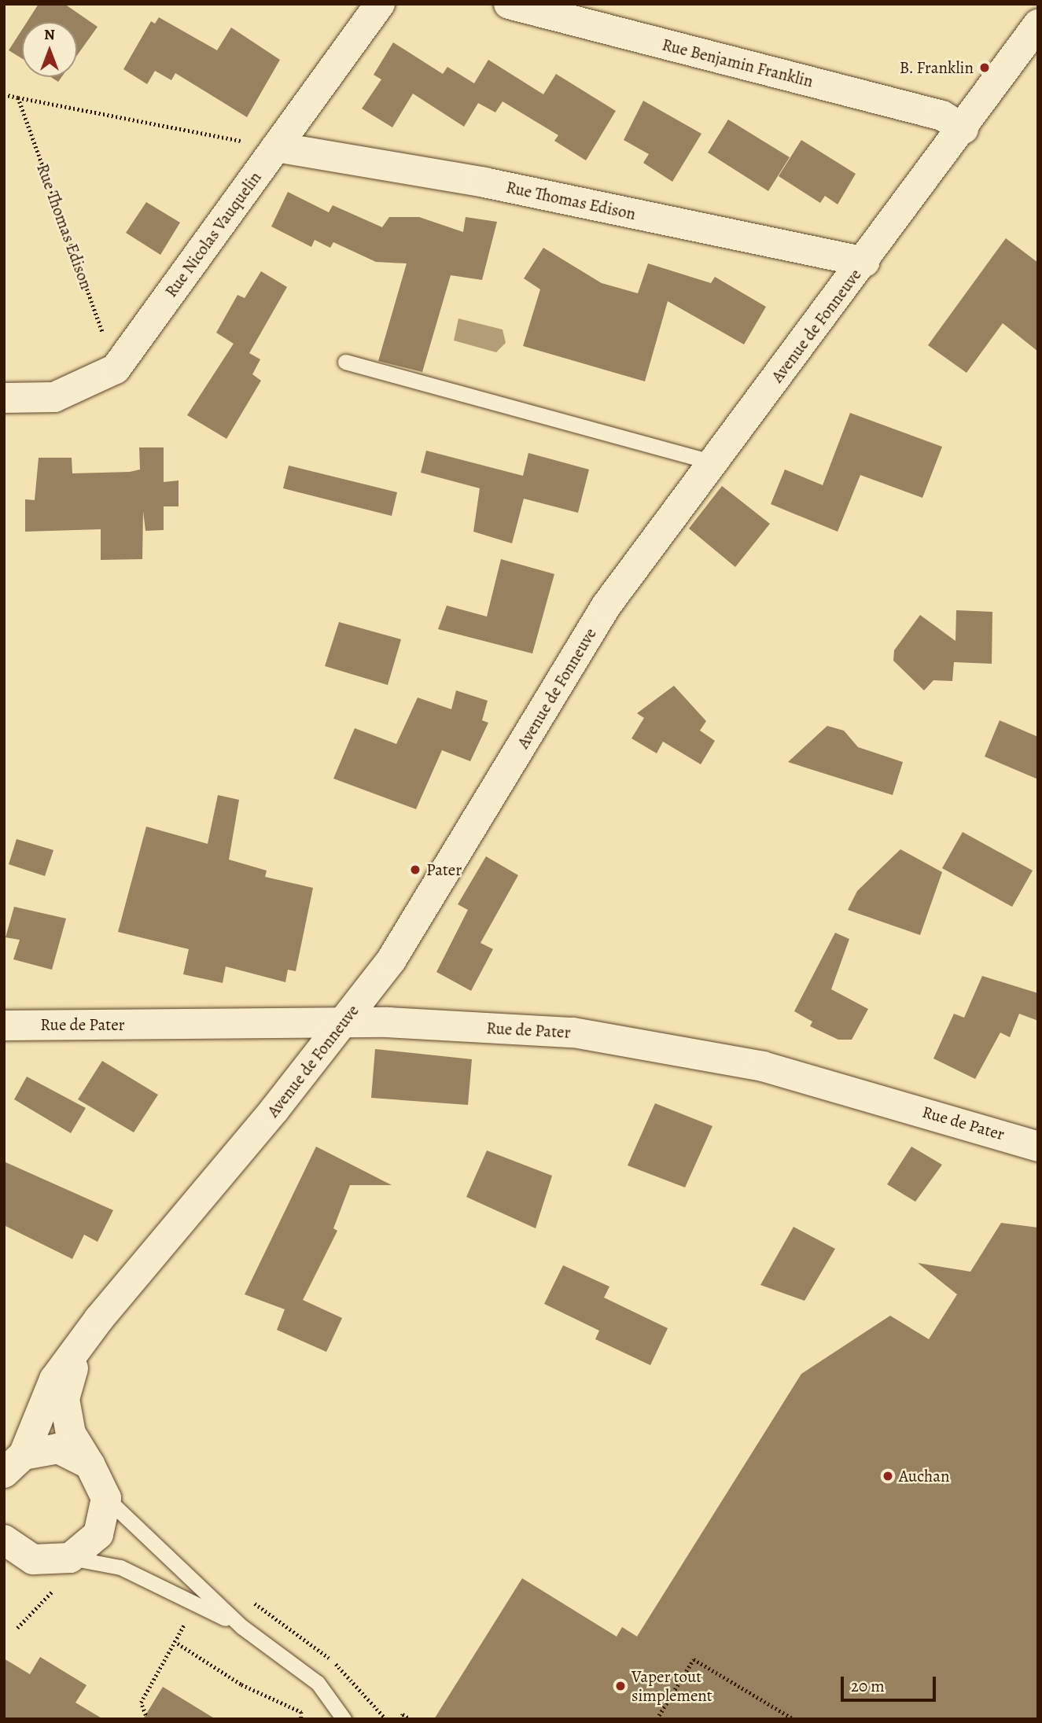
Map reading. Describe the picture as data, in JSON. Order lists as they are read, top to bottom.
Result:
{
  "streets": {
    "street": [
      "Rue Benjamin Franklin",
      "Rue Thomas Edison",
      "Rue Nicolas Vauquelin",
      "Avenue de Fonneuve",
      "Rue de Pater"
    ]
  },
  "crossings": [
    ["Rue Benjamin Franklin", "Avenue de Fonneuve"],
    ["Rue Thomas Edison", "Rue Nicolas Vauquelin"],
    ["Rue Thomas Edison", "Avenue de Fonneuve"],
    ["Avenue de Fonneuve", "Rue de Pater"]
  ],
  "places": [
    "B. Franklin",
    "Pater",
    "Auchan",
    "Vaper tout simplement"
  ],
  "scale_bar": "20 m",
  "north": "top"
}
